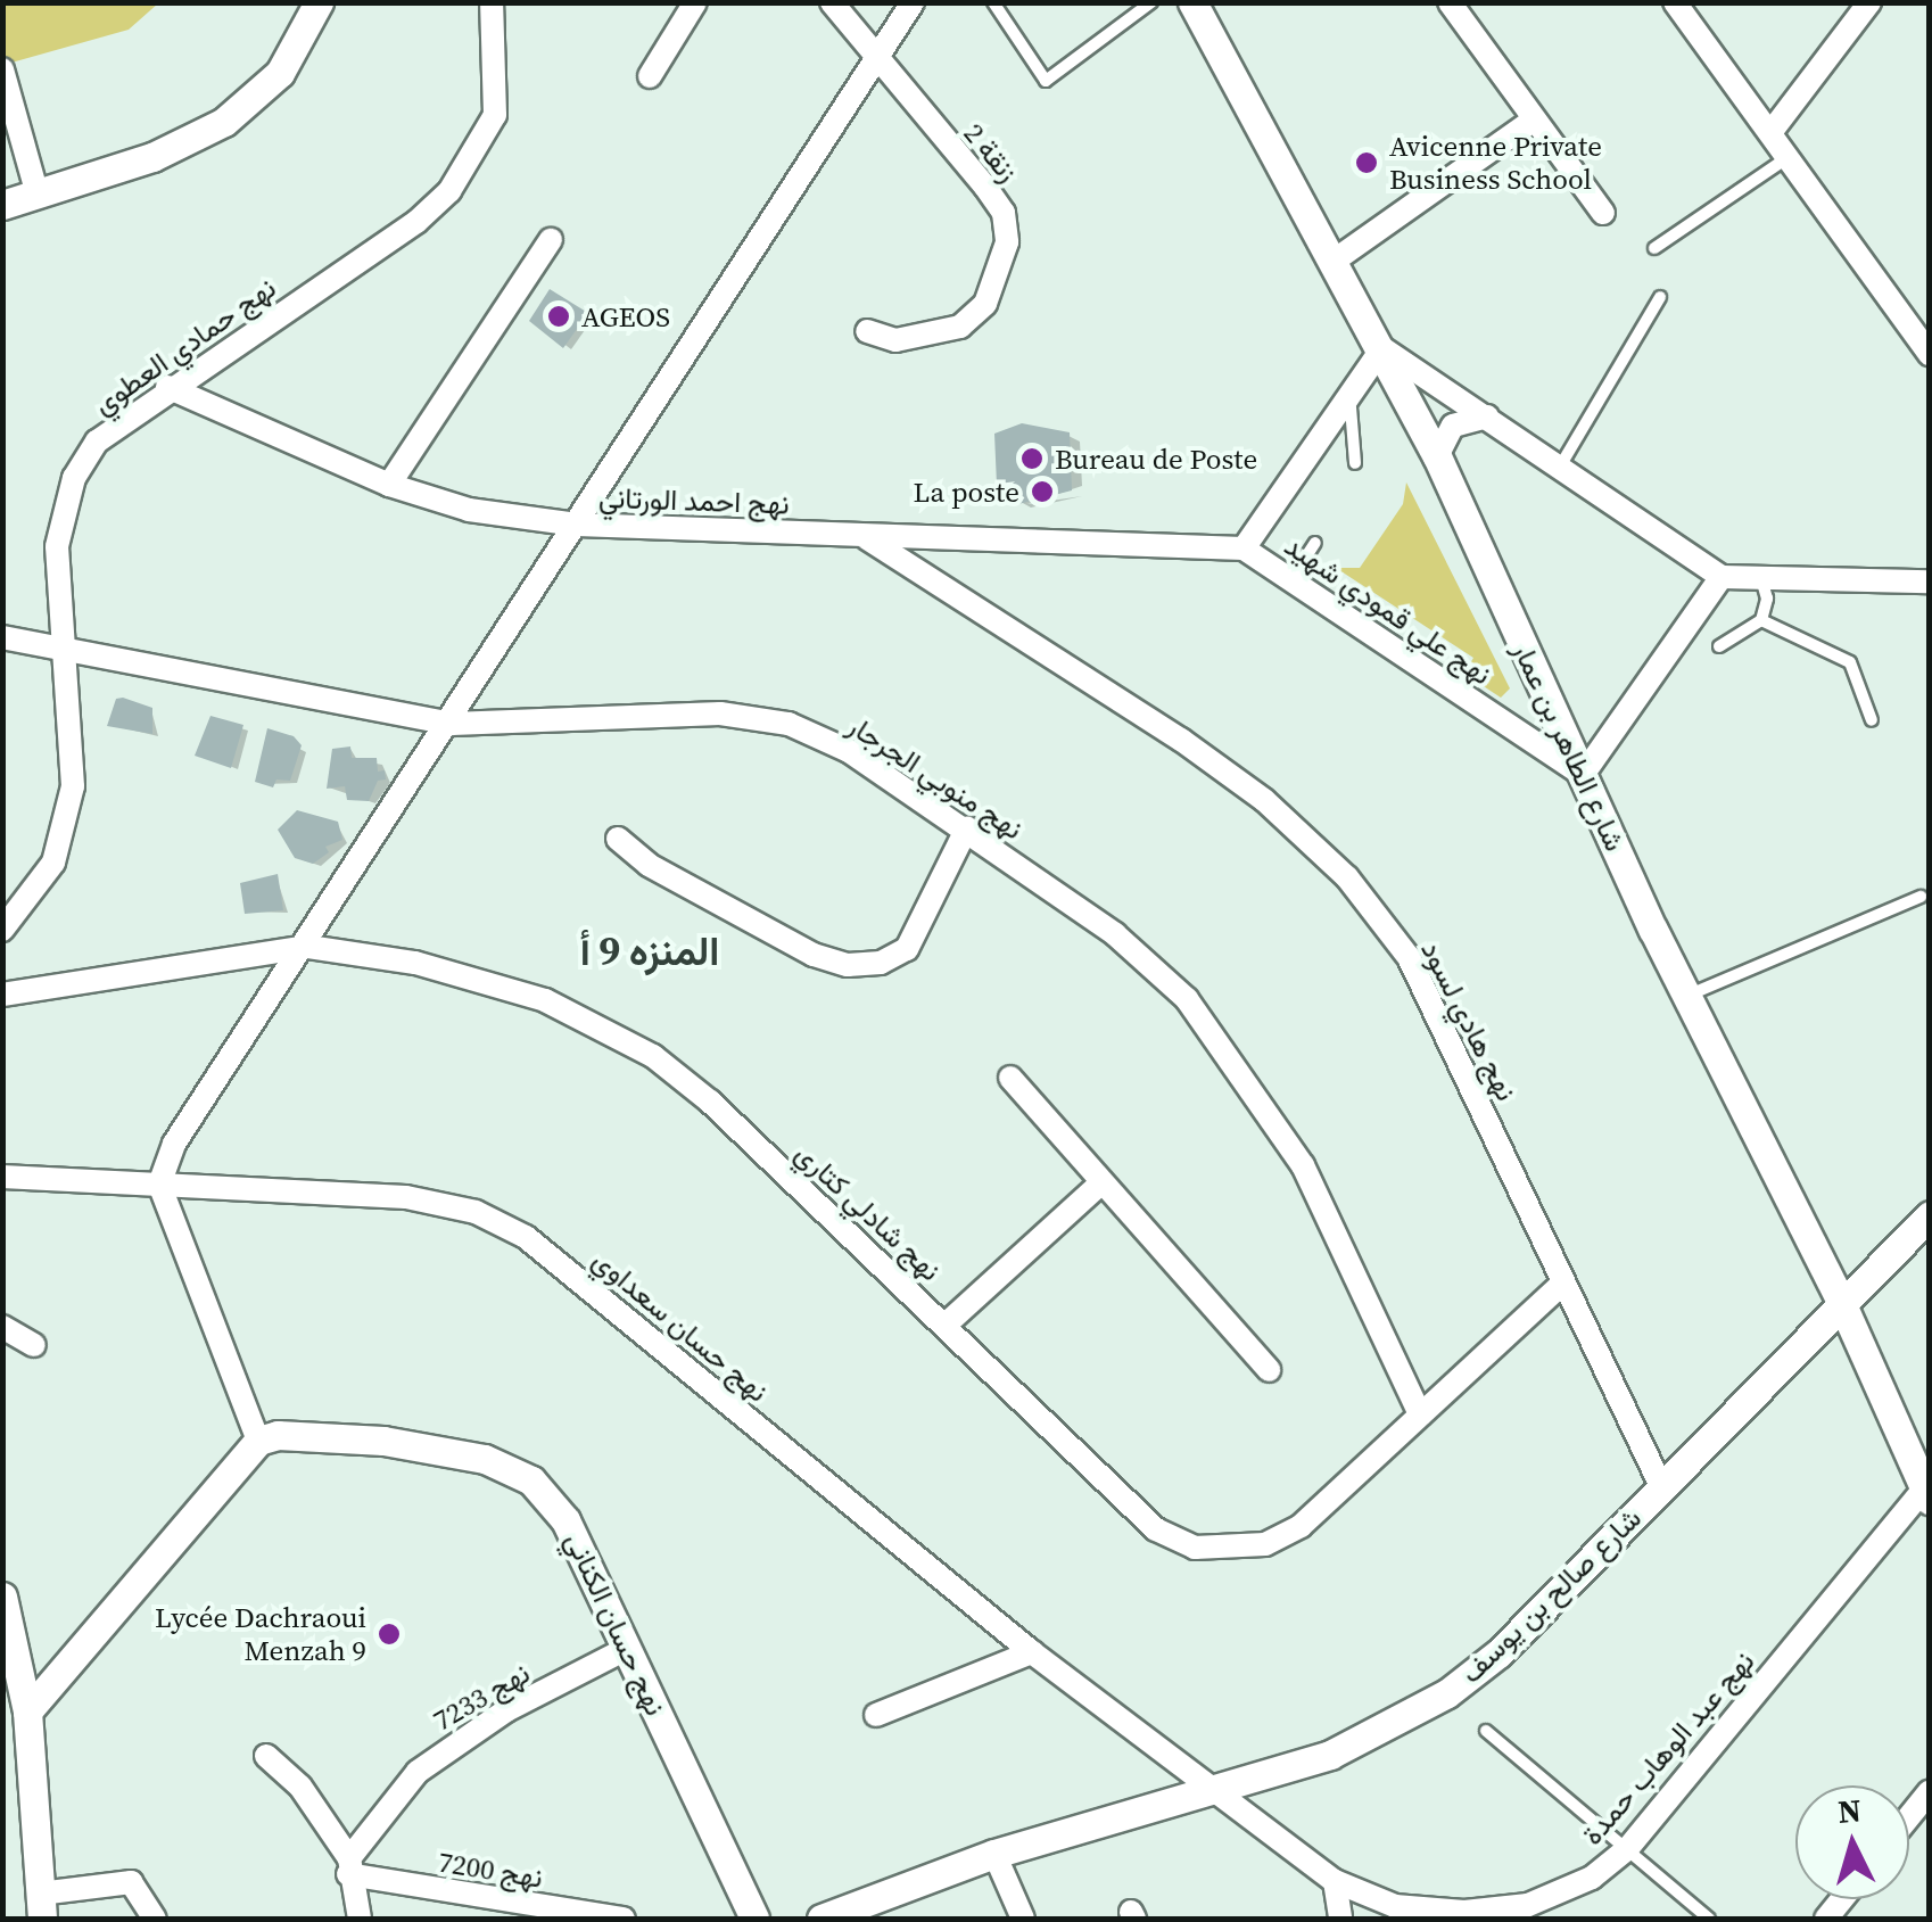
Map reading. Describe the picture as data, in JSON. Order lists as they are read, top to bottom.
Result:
{
  "streets": {
    "street": [
      "زنقة 2",
      "نهج حمادي العطوي",
      "نهج احمد الورتاني",
      "نهج علي قمودي شهيد",
      "شارع الطاهر بن عمار",
      "نهج منوبي الجرجار",
      "نهج هادي لسود",
      "نهج شادلي كتاري",
      "نهج حسان سعداوي",
      "شارع صالح بن يوسف",
      "نهج حسان الكناني",
      "نهج 7233",
      "نهج عبد الوهاب حمدة",
      "نهج 7200"
    ]
  },
  "crossings": [
    ["نهج حمادي العطوي", "نهج احمد الورتاني"],
    ["نهج حمادي العطوي", "نهج منوبي الجرجار"],
    ["نهج احمد الورتاني", "نهج علي قمودي شهيد"],
    ["نهج احمد الورتاني", "نهج هادي لسود"],
    ["نهج علي قمودي شهيد", "شارع الطاهر بن عمار"],
    ["شارع الطاهر بن عمار", "شارع صالح بن يوسف"],
    ["شارع الطاهر بن عمار", "نهج عبد الوهاب حمدة"],
    ["نهج منوبي الجرجار", "نهج شادلي كتاري"],
    ["نهج هادي لسود", "نهج شادلي كتاري"],
    ["نهج هادي لسود", "شارع صالح بن يوسف"],
    ["نهج حسان سعداوي", "شارع صالح بن يوسف"],
    ["نهج حسان سعداوي", "نهج عبد الوهاب حمدة"],
    ["شارع صالح بن يوسف", "نهج عبد الوهاب حمدة"],
    ["نهج حسان الكناني", "نهج 7233"],
    ["نهج 7233", "نهج 7200"]
  ],
  "districts": ["المنزه 9 أ"],
  "places": [
    "Avicenne Private Business School",
    "AGEOS",
    "Bureau de Poste",
    "La poste",
    "Lycée Dachraoui Menzah 9"
  ],
  "north": "top"
}
